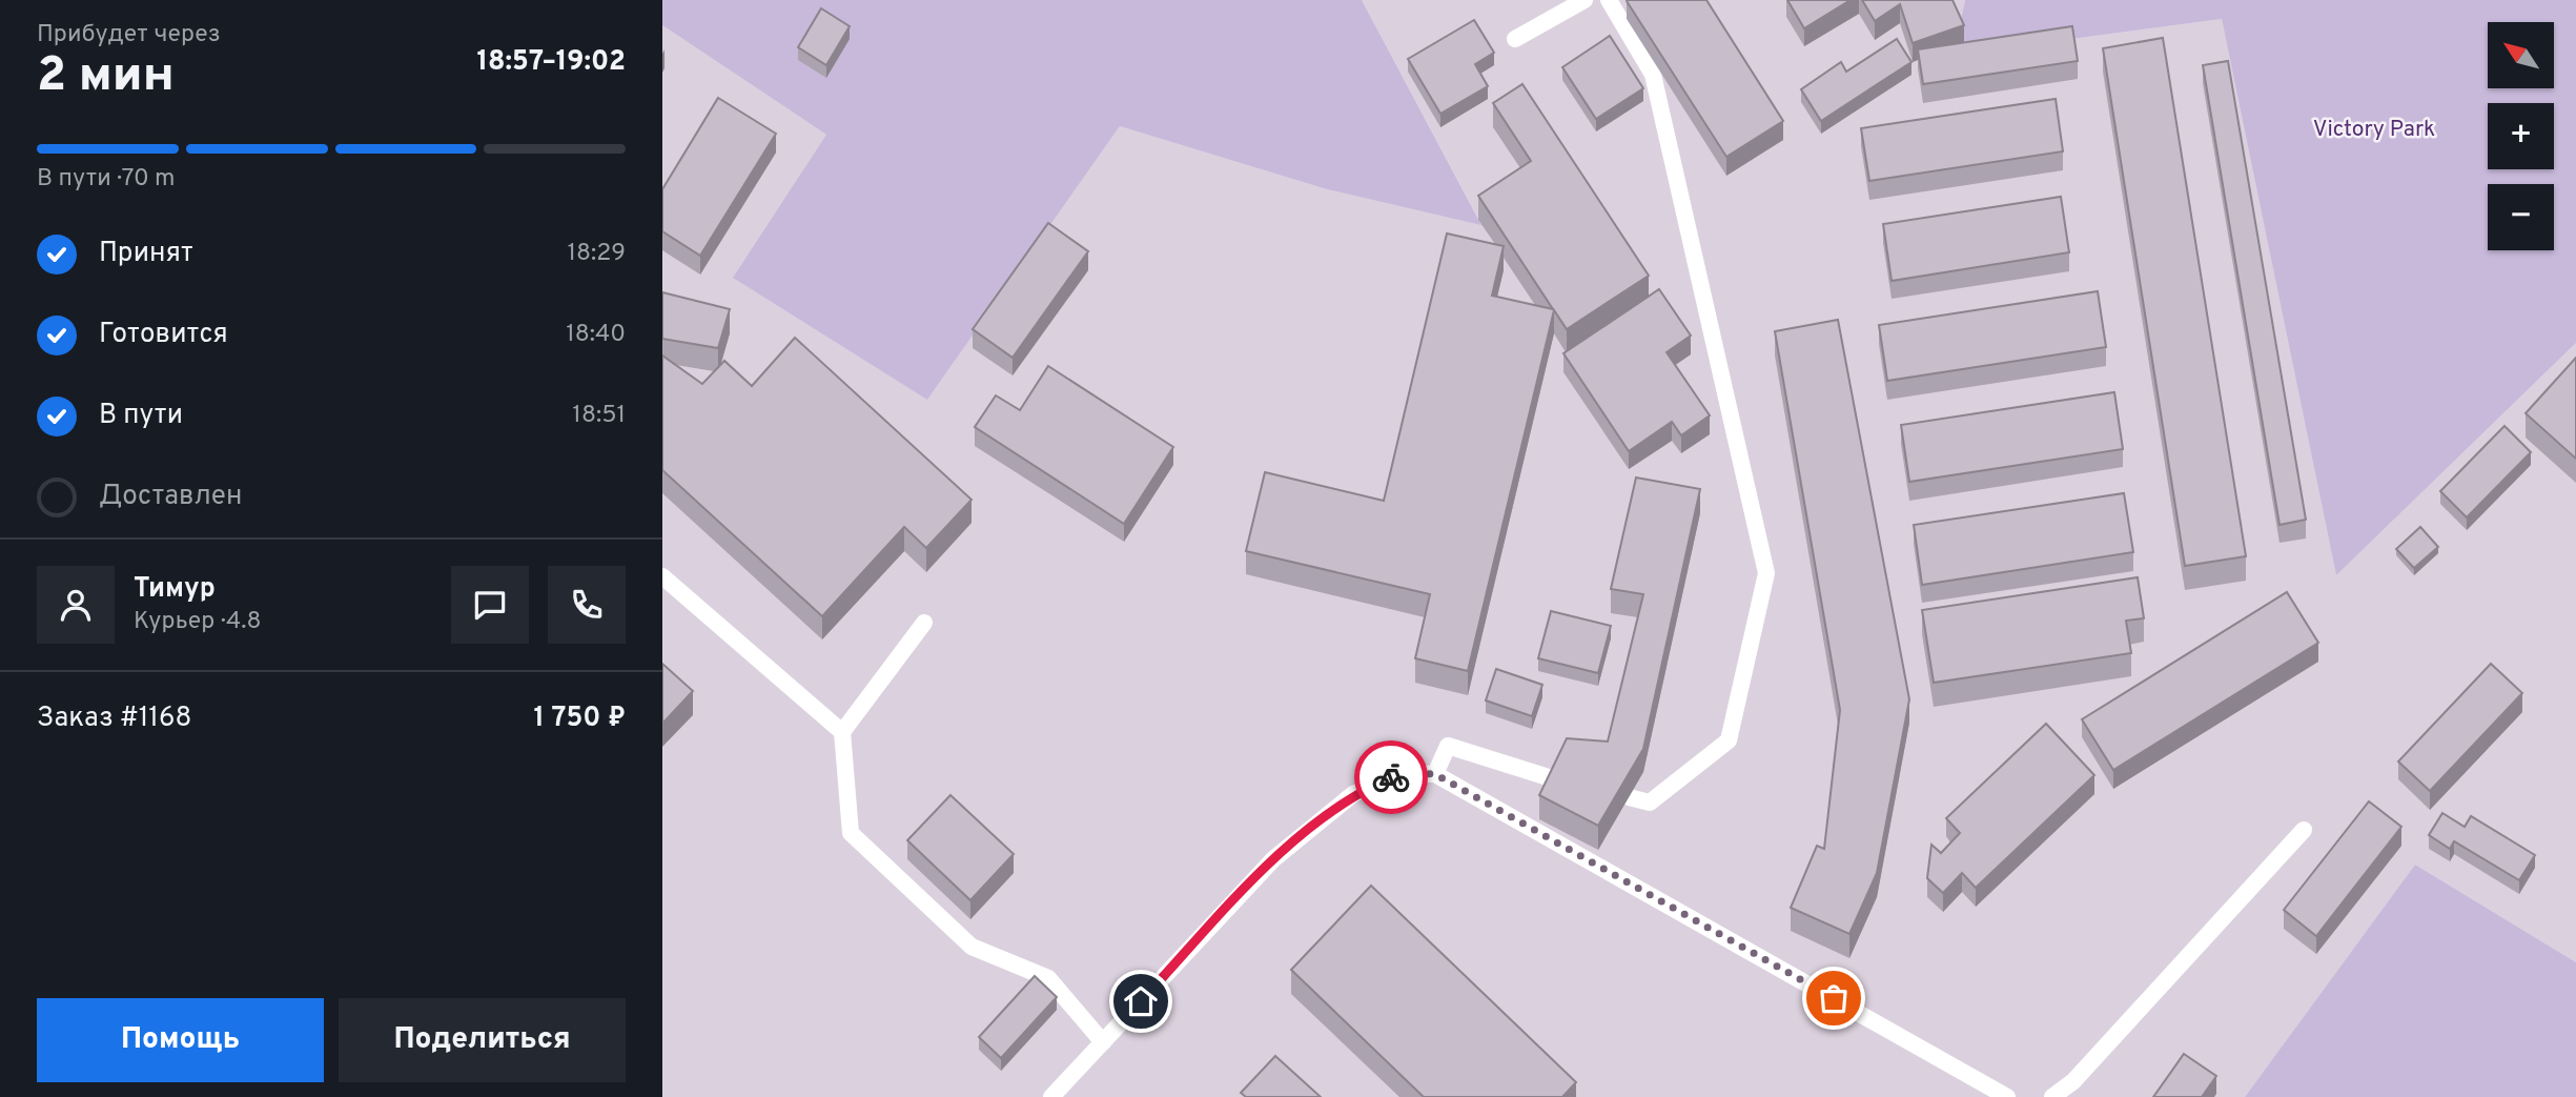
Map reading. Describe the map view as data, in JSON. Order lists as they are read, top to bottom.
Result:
{
  "parks": ["Victory Park"],
  "north": "top left",
  "page": {
    "heading": ["2 мин", "Прибудет через", "18:57–19:02"],
    "panel": [
      "Тимур",
      "Курьер · 4.8",
      "Заказ #1168",
      "1 750 ₽"
    ],
    "map_buttons": ["+", "−"],
    "bar": "В пути · 70 m",
    "list": [
      ["Принят", "18:29"],
      ["Готовится", "18:40"],
      ["В пути", "18:51"],
      "Доставлен"
    ],
    "buttons": ["Помощь", "Поделиться"]
  }
}
